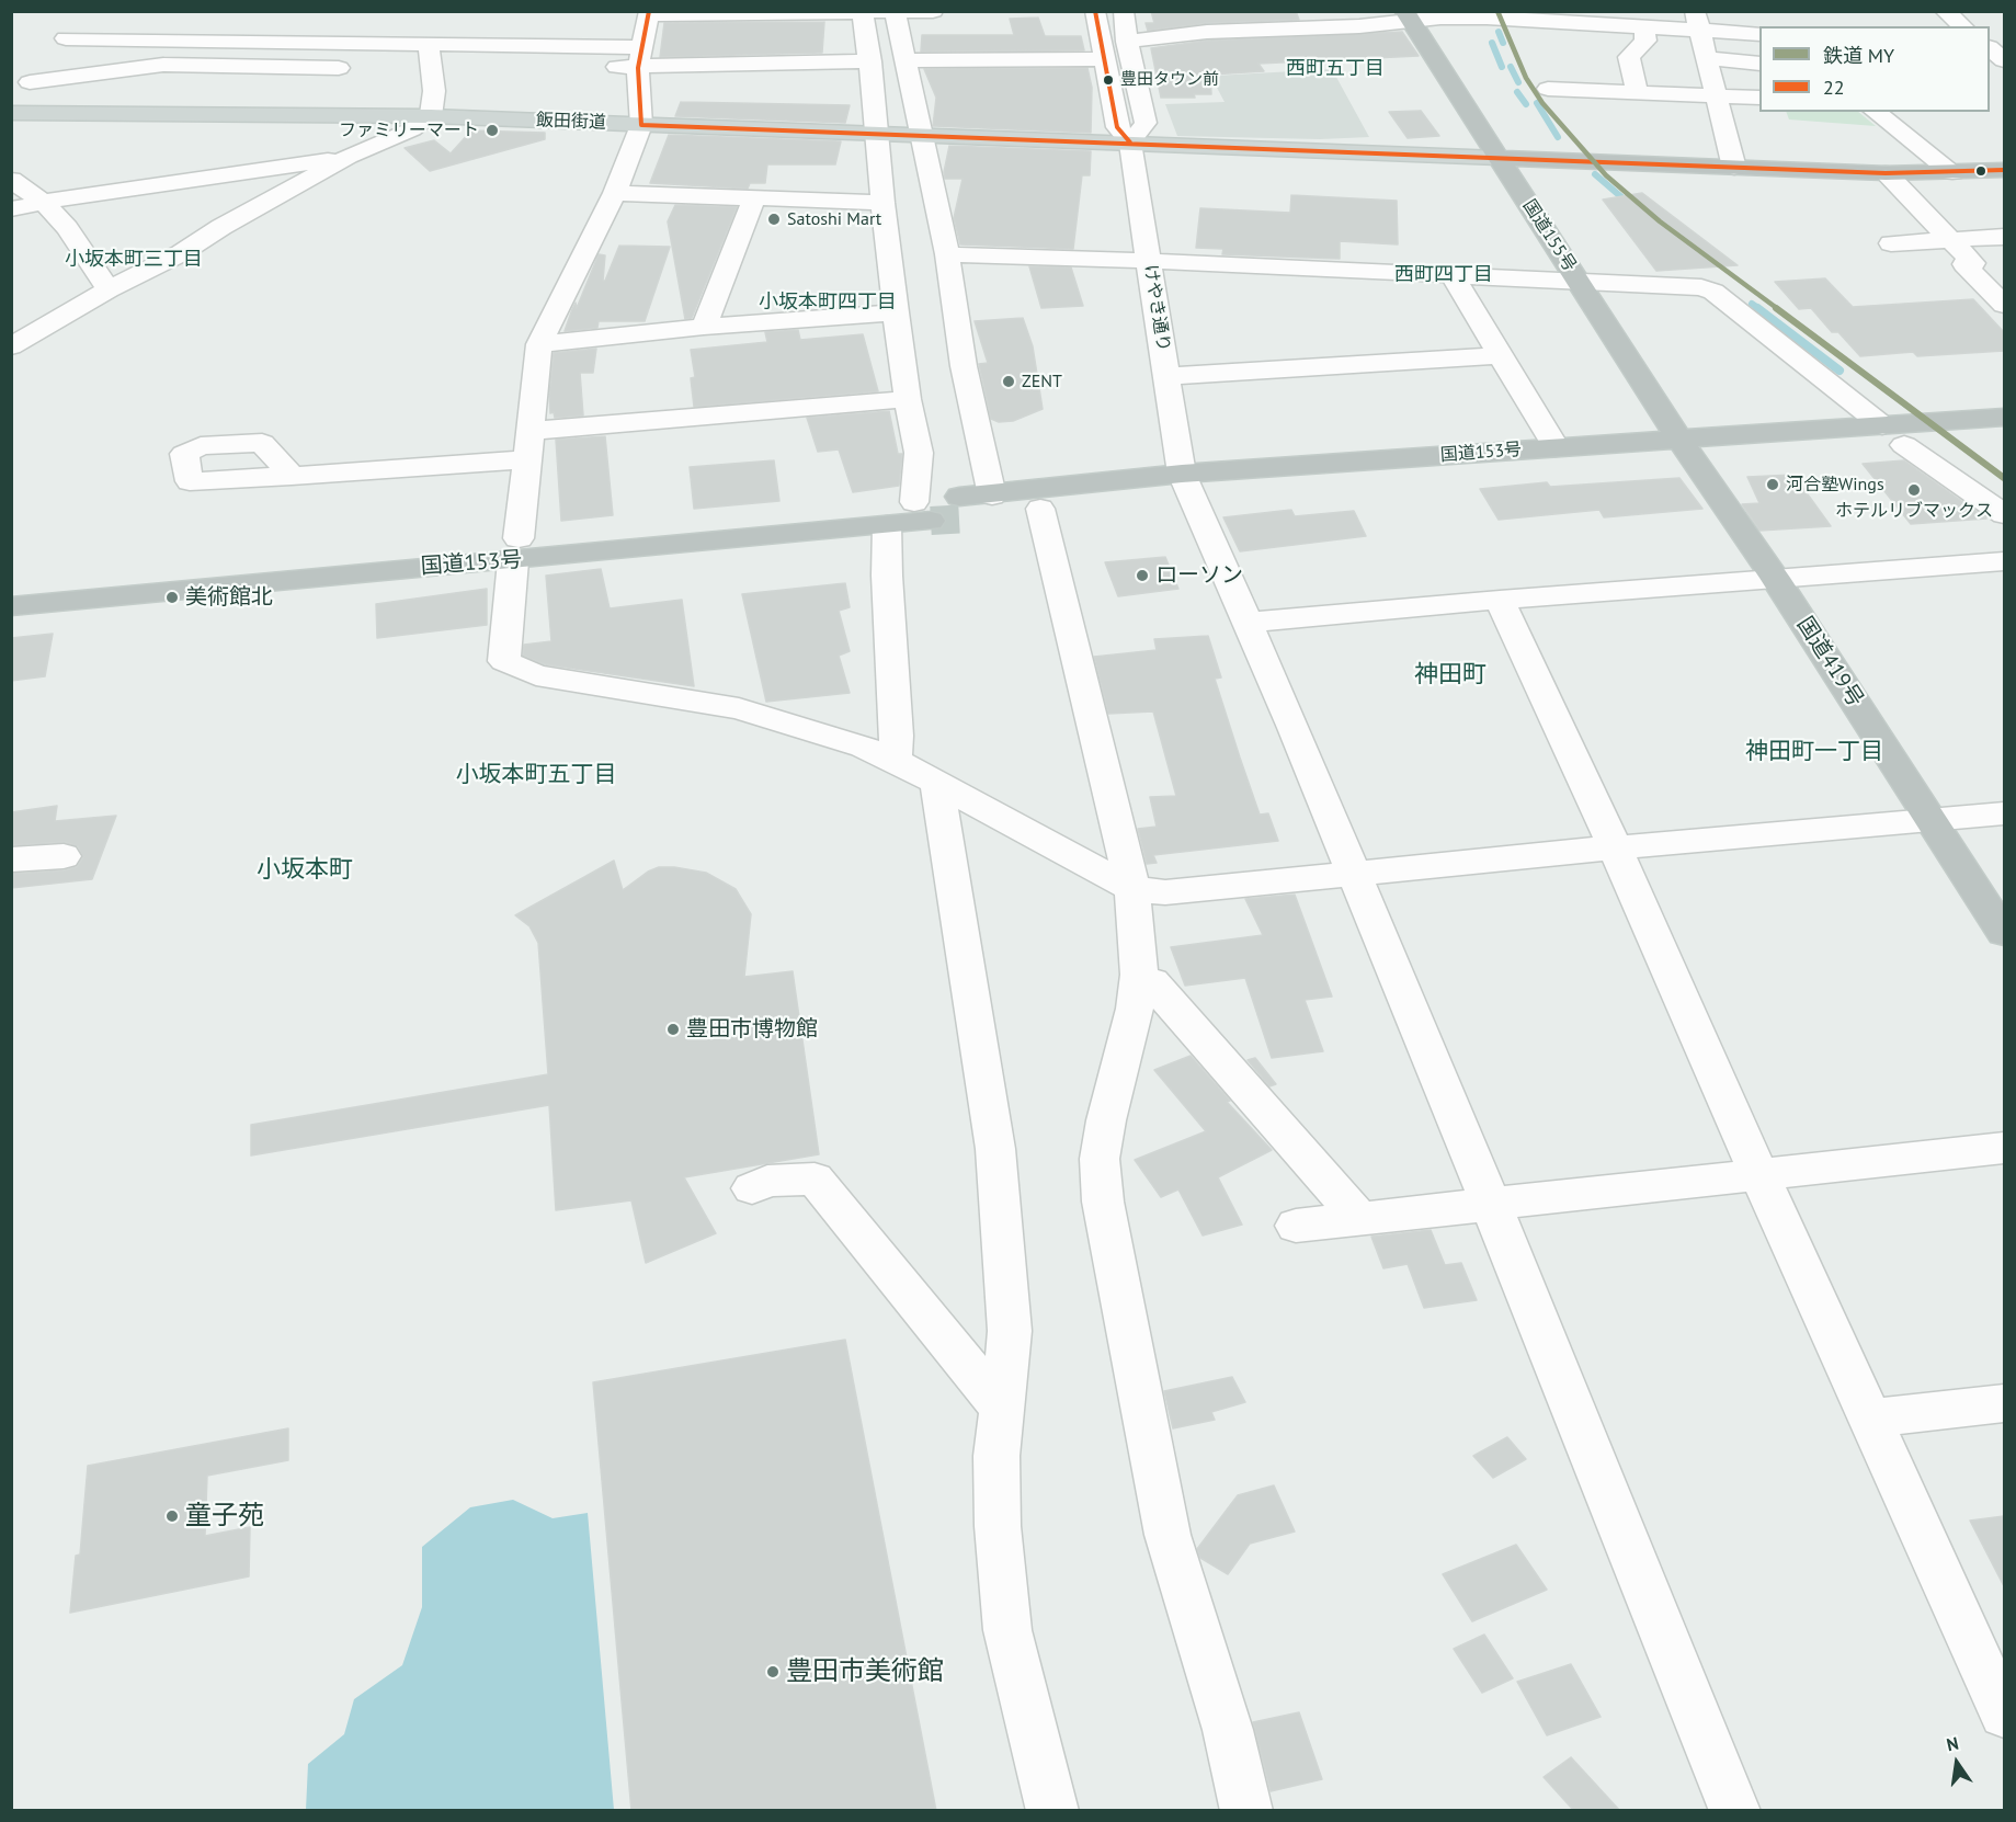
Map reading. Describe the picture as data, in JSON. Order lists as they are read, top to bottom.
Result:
{
  "streets": {
    "highway": ["国道155号", "国道153号", "国道419号"],
    "main road": ["飯田街道"],
    "street": ["けやき通り"]
  },
  "crossings": [
    ["飯田街道", "国道155号"],
    ["飯田街道", "けやき通り"],
    ["国道155号", "国道153号"],
    ["国道155号", "国道419号"],
    ["けやき通り", "国道153号"],
    ["国道153号", "国道419号"]
  ],
  "districts": [
    "西町五丁目",
    "小坂本町三丁目",
    "西町四丁目",
    "小坂本町四丁目",
    "神田町",
    "神田町一丁目",
    "小坂本町五丁目",
    "小坂本町"
  ],
  "places": [
    "豊田タウン前",
    "ファミリーマート",
    "Satoshi Mart",
    "ZENT",
    "河合塾Wings",
    "ホテルリブマックス",
    "ローソン",
    "美術館北",
    "豊田市博物館",
    "童子苑",
    "豊田市美術館"
  ],
  "lines": ["rail line MY", "transit line 22"],
  "legend": ["鉄道 MY", "22"],
  "north": "top"
}
